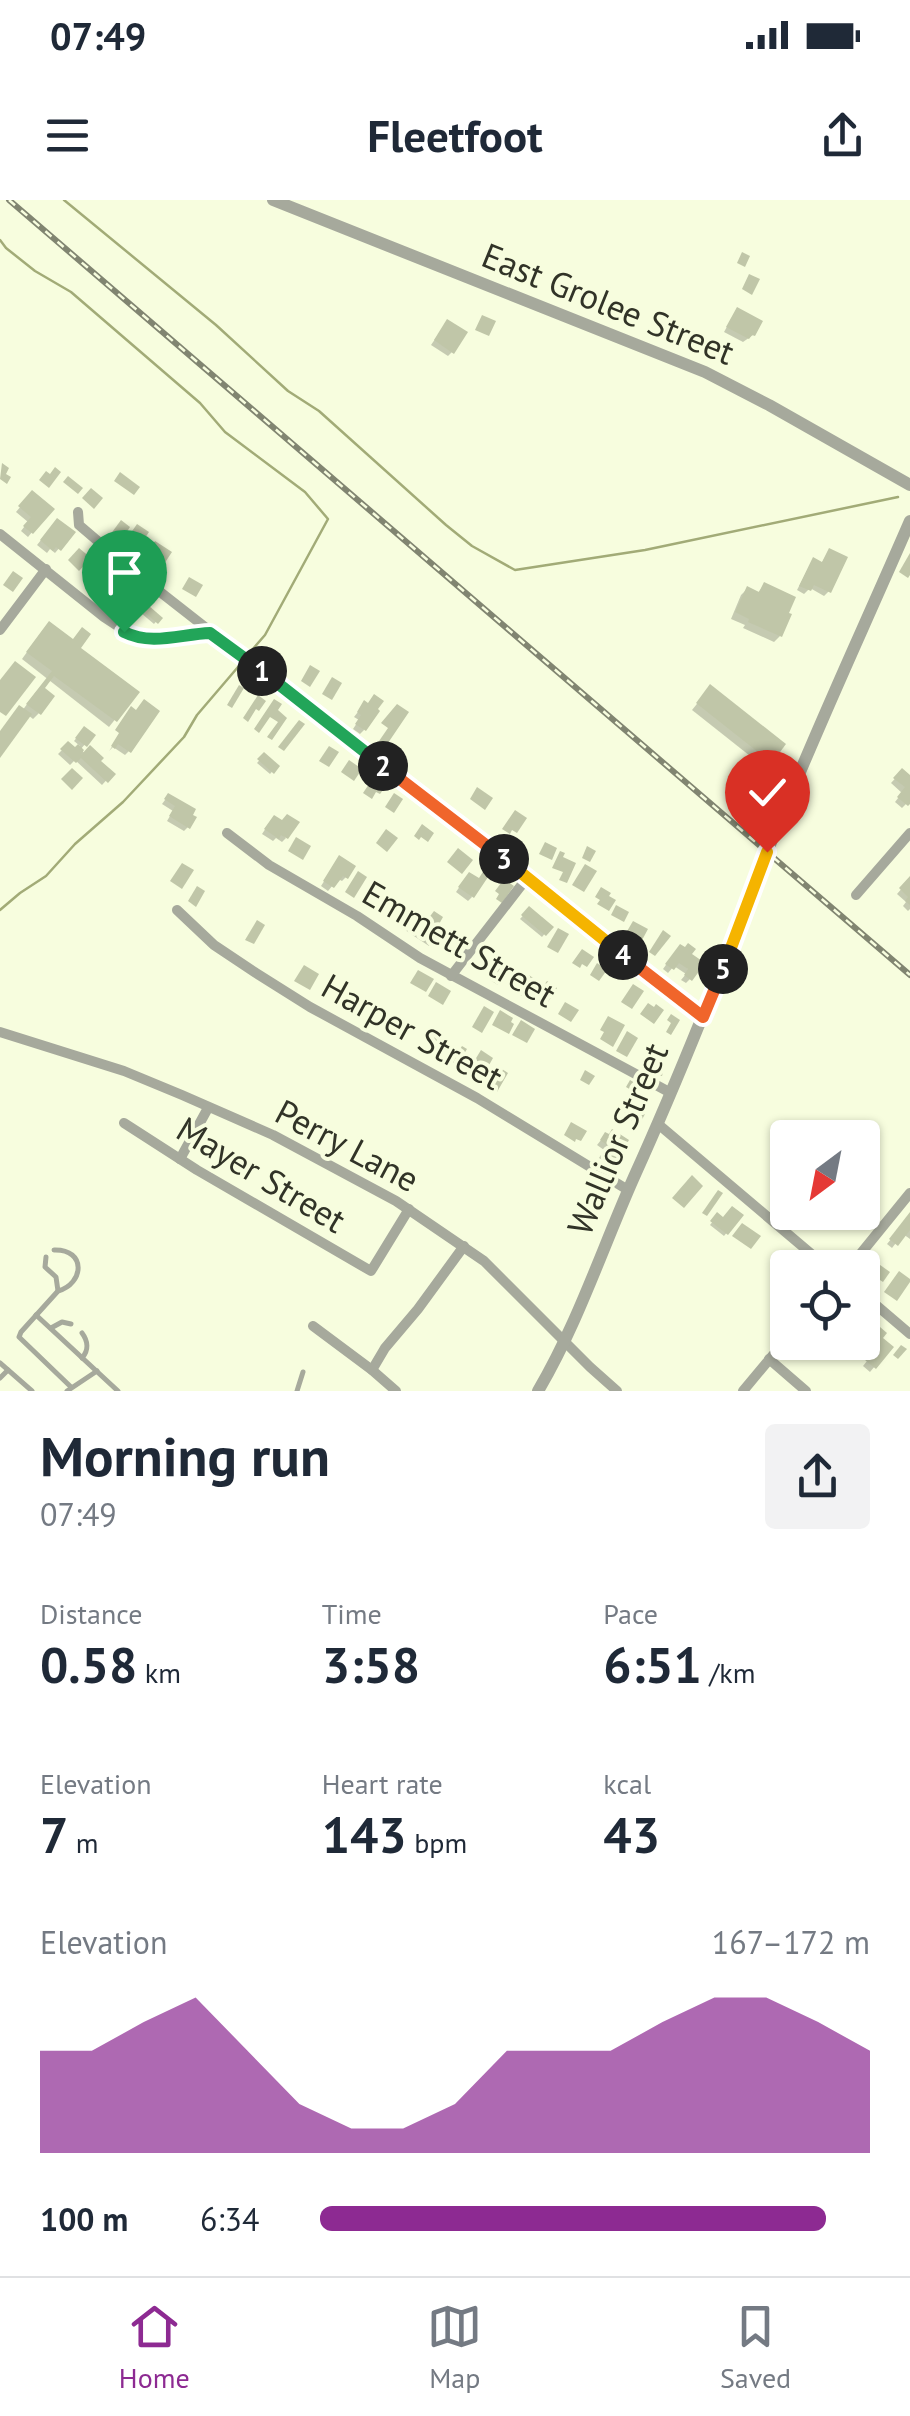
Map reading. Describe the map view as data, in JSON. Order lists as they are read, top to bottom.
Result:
{
  "streets": {
    "street": [
      "East Grolee Street",
      "Emmett Street",
      "Harper Street",
      "Wallior Street",
      "Perry Lane",
      "Mayer Street"
    ]
  },
  "crossings": [
    ["Emmett Street", "Wallior Street"],
    ["Harper Street", "Wallior Street"],
    ["Wallior Street", "Perry Lane"],
    ["Perry Lane", "Mayer Street"]
  ],
  "north": "bottom left",
  "page": {
    "status": "07:49",
    "header": "Fleetfoot",
    "pins": [
      "1",
      "2",
      "3",
      "4",
      "5"
    ],
    "heading": ["Morning run", "07:49"],
    "stats": [
      ["Distance", "0.58 km"],
      ["Time", "3:58"],
      ["Pace", "6:51 /km"],
      ["Elevation", "7 m"],
      ["Heart rate", "143 bpm"],
      ["kcal", "43"]
    ],
    "chart": ["Elevation", "167–172 m"],
    "list": [
      {
        "name": "100 m",
        "note": "6:34"
      }
    ],
    "tabs": ["Home", "Map", "Saved"]
  }
}
